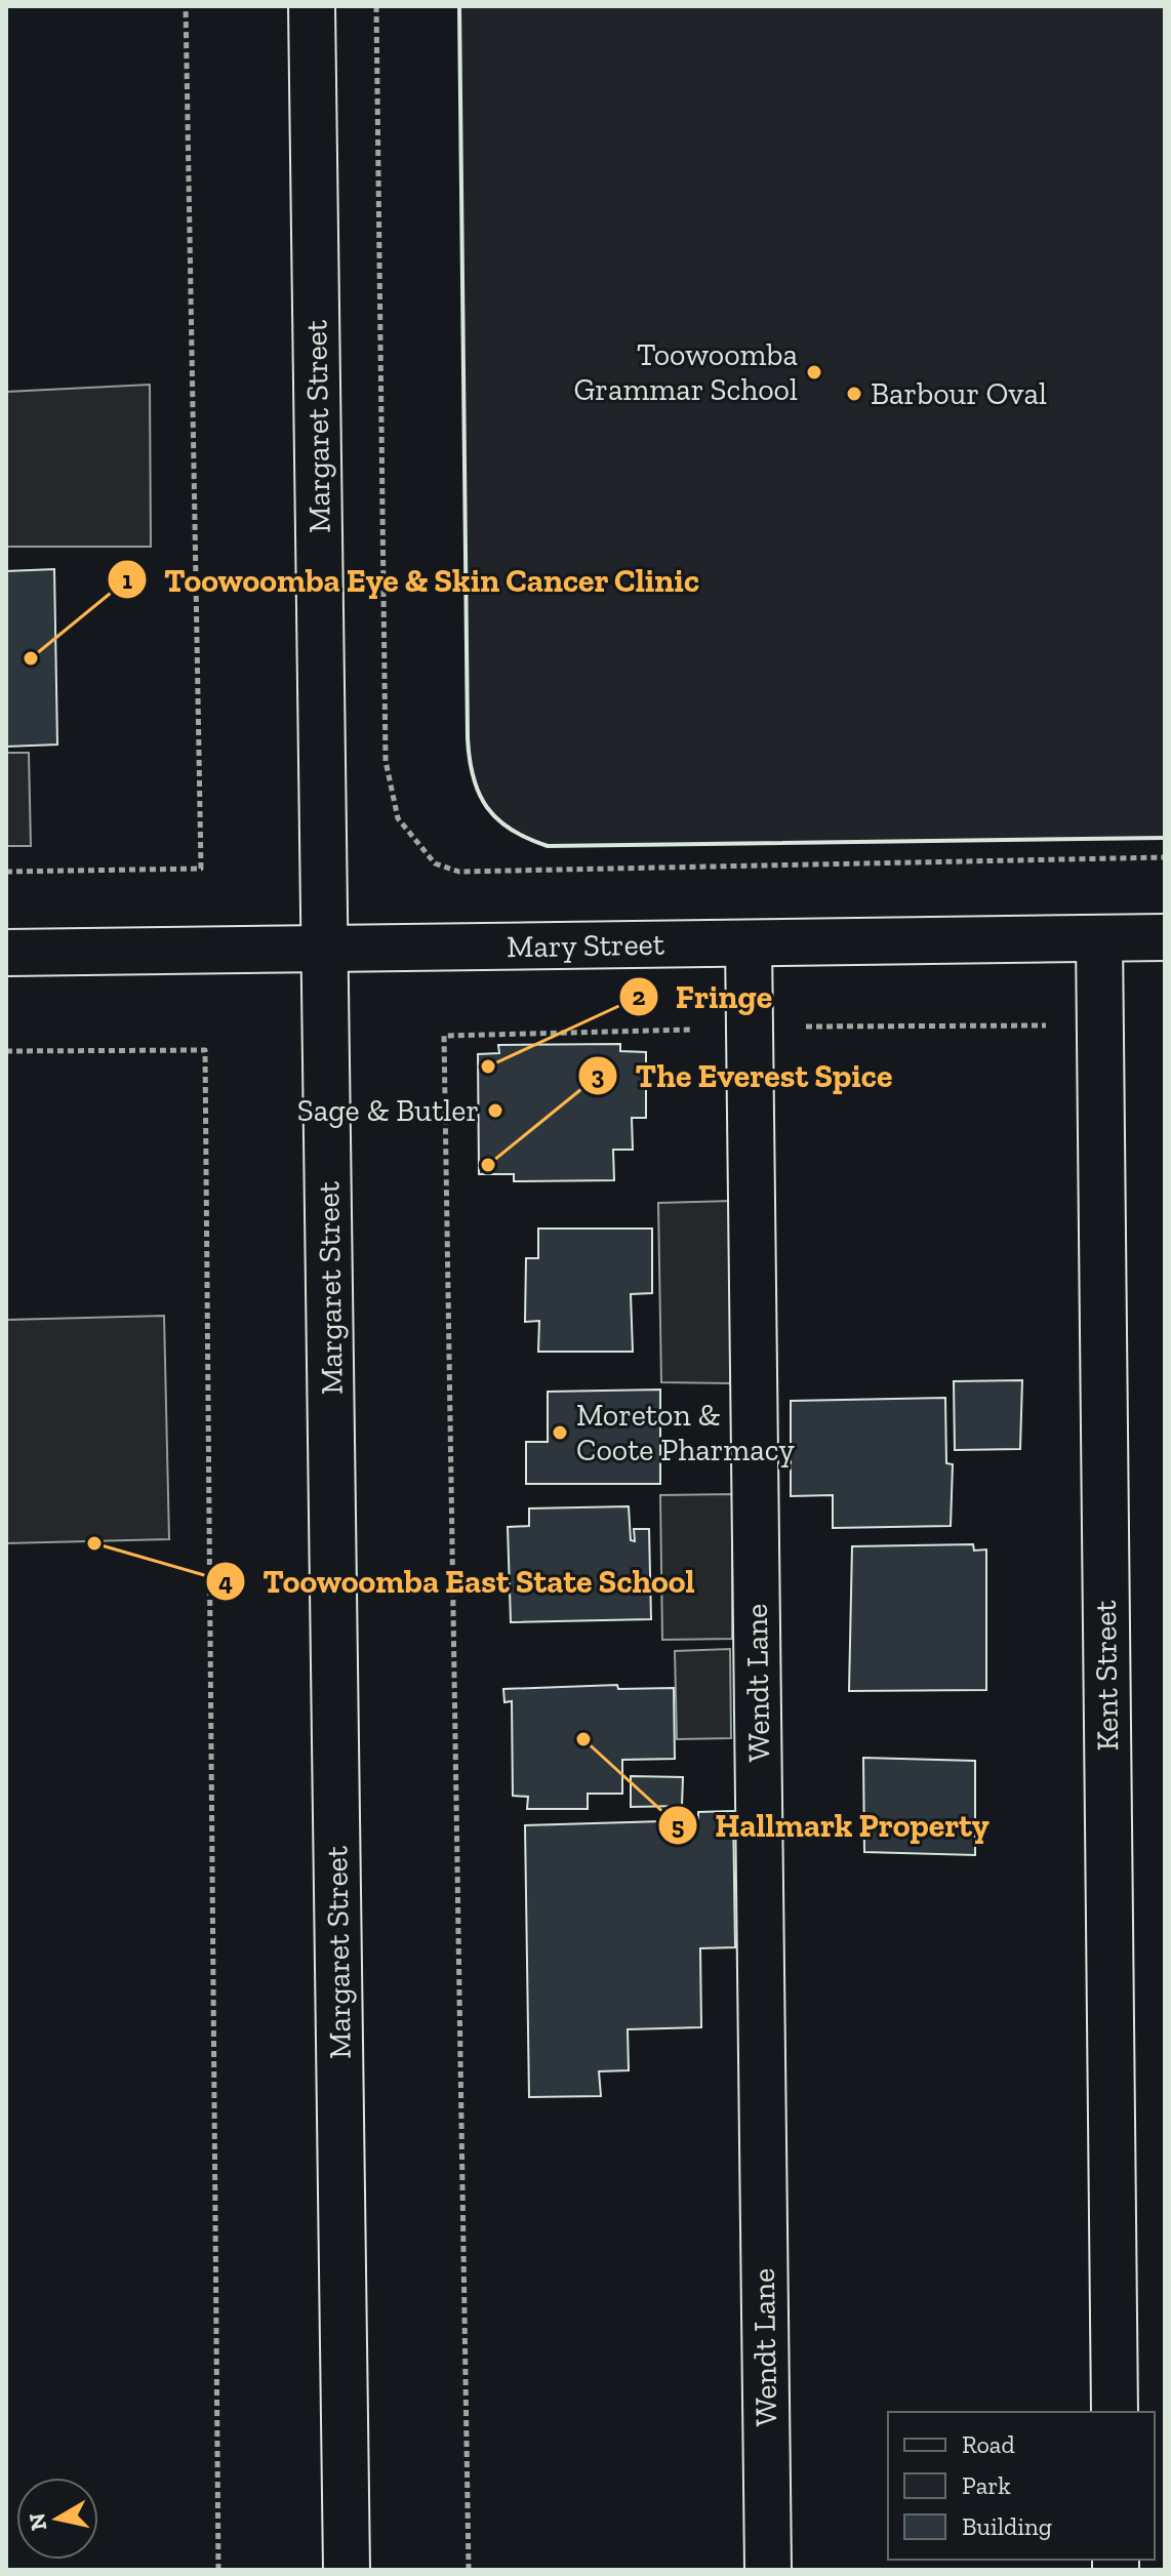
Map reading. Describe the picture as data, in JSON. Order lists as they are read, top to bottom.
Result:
{
  "streets": {
    "street": [
      "Margaret Street",
      "Mary Street",
      "Kent Street",
      "Wendt Lane"
    ]
  },
  "crossings": [
    ["Margaret Street", "Mary Street"],
    ["Mary Street", "Kent Street"],
    ["Mary Street", "Wendt Lane"]
  ],
  "places": [
    "Toowoomba Grammar School",
    "Barbour Oval",
    "Toowoomba Eye & Skin Cancer Clinic",
    "Fringe",
    "Sage & Butler",
    "The Everest Spice",
    "Moreton & Coote Pharmacy",
    "Toowoomba East State School",
    "Hallmark Property"
  ],
  "legend": ["Road", "Park", "Building"],
  "north": "left"
}
